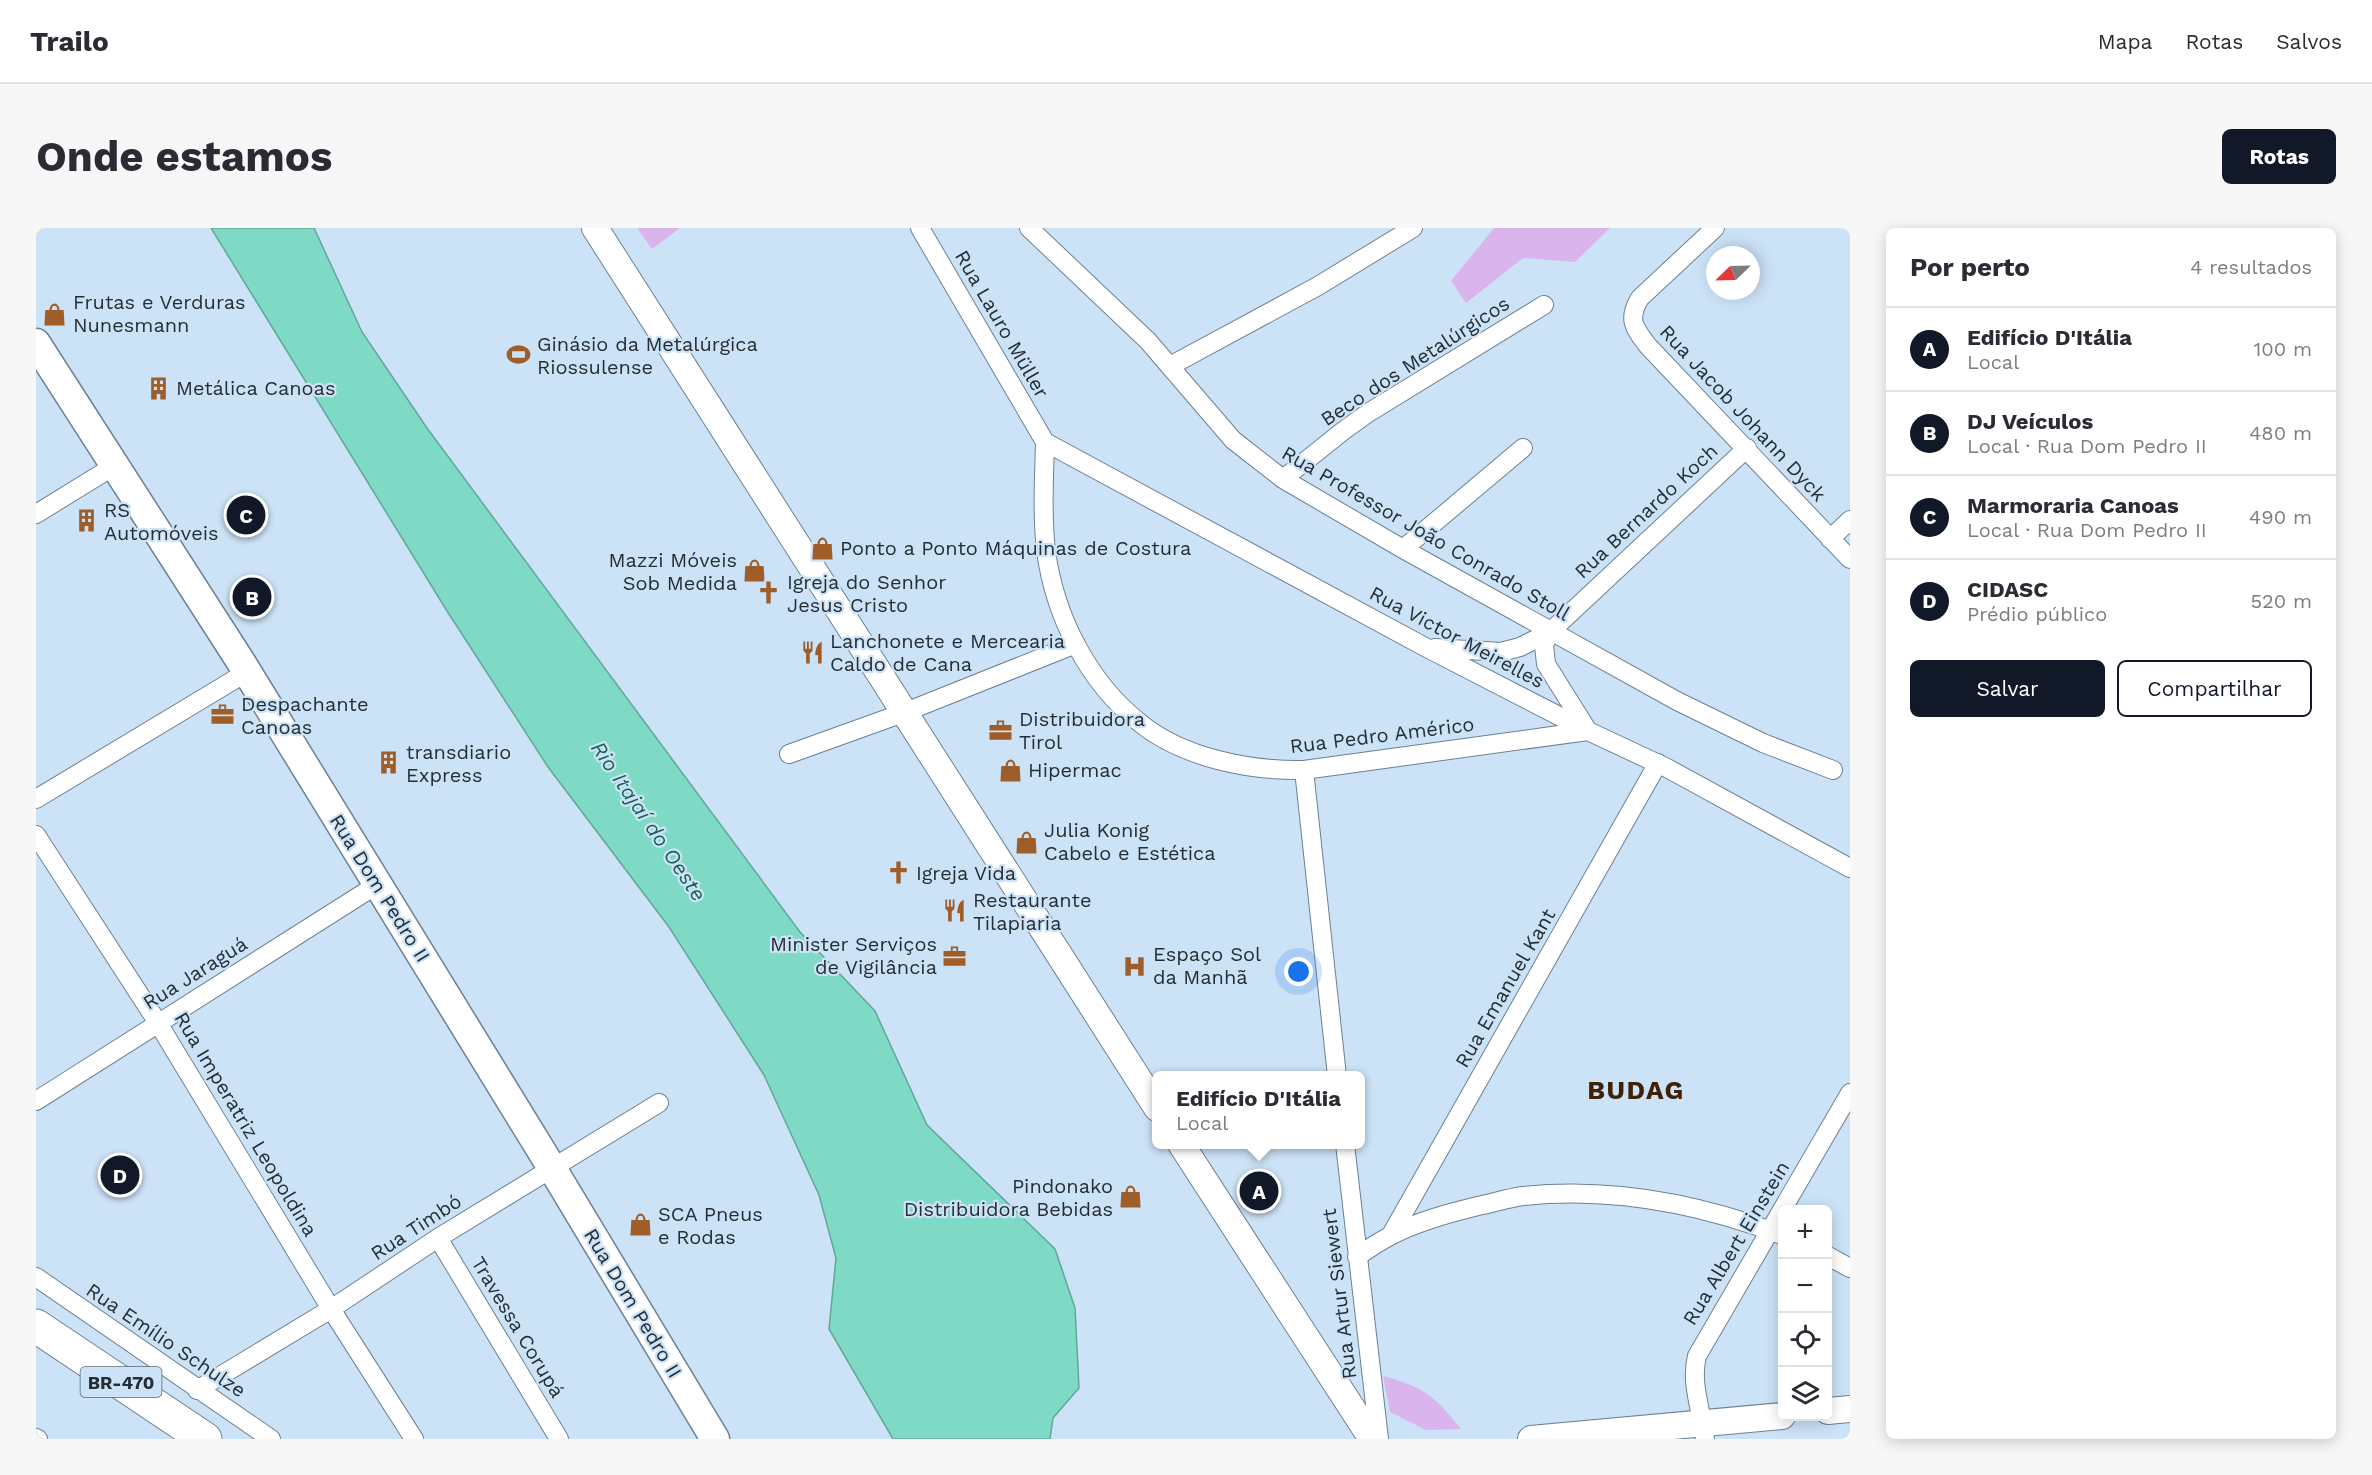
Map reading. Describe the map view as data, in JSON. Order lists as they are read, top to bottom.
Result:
{
  "streets": {
    "highway": ["BR-470"],
    "main road": ["Rua Dom Pedro II"],
    "street": [
      "Rua Lauro Müller",
      "Beco dos Metalúrgicos",
      "Rua Jacob Johann Dyck",
      "Rua Bernardo Koch",
      "Rua Professor João Conrado Stoll",
      "Rua Victor Meirelles",
      "Rua Pedro Américo",
      "Rua Jaraguá",
      "Rua Emanuel Kant",
      "Rua Imperatriz Leopoldina",
      "Rua Timbó",
      "Rua Albert Einstein",
      "Rua Artur Siewert",
      "Travessa Corupá",
      "Rua Emílio Schulze"
    ]
  },
  "crossings": [
    ["Rua Lauro Müller", "Rua Victor Meirelles"],
    ["Rua Lauro Müller", "Rua Pedro Américo"],
    ["Beco dos Metalúrgicos", "Rua Professor João Conrado Stoll"],
    ["Rua Jacob Johann Dyck", "Rua Bernardo Koch"],
    ["Rua Bernardo Koch", "Rua Professor João Conrado Stoll"],
    ["Rua Bernardo Koch", "Rua Victor Meirelles"],
    ["Rua Victor Meirelles", "Rua Pedro Américo"],
    ["Rua Victor Meirelles", "Rua Emanuel Kant"],
    ["Rua Dom Pedro II", "Rua Jaraguá"],
    ["Rua Dom Pedro II", "Rua Timbó"],
    ["Rua Jaraguá", "Rua Imperatriz Leopoldina"],
    ["Rua Imperatriz Leopoldina", "Rua Timbó"],
    ["Rua Timbó", "Travessa Corupá"],
    ["Rua Timbó", "Rua Emílio Schulze"]
  ],
  "districts": ["BUDAG"],
  "water": ["Rio Itajaí do Oeste"],
  "places": {
    "shop": [
      "Frutas e Verduras Nunesmann",
      "Ponto a Ponto Máquinas de Costura",
      "Mazzi Móveis Sob Medida",
      "Hipermac",
      "Julia Konig Cabelo e Estética",
      "Pindonako Distribuidora Bebidas",
      "SCA Pneus e Rodas"
    ],
    "sports": ["Ginásio da Metalúrgica Riossulense"],
    "building": ["Metálica Canoas", "RS Automóveis", "transdiario Express"],
    "church": ["Igreja do Senhor Jesus Cristo", "Igreja Vida"],
    "restaurant": ["Lanchonete e Mercearia Caldo de Cana", "Restaurante Tilapiaria"],
    "office": ["Despachante Canoas", "Distribuidora Tirol", "Minister Serviços de Vigilância"],
    "hospital": ["Espaço Sol da Manhã"]
  },
  "north": "bottom left",
  "page": {
    "header": "Trailo",
    "nav": ["Mapa", "Rotas", "Salvos"],
    "buttons": [
      "Rotas",
      ["Salvar", "Compartilhar"]
    ],
    "title": "Onde estamos",
    "heading": ["Por perto", "4 resultados"],
    "list": [
      {
        "mark": "A",
        "name": "Edifício D'Itália",
        "note": "Local",
        "value": "100 m"
      },
      {
        "mark": "B",
        "name": "DJ Veículos",
        "note": "Local · Rua Dom Pedro II",
        "value": "480 m"
      },
      {
        "mark": "C",
        "name": "Marmoraria Canoas",
        "note": "Local · Rua Dom Pedro II",
        "value": "490 m"
      },
      {
        "mark": "D",
        "name": "CIDASC",
        "note": "Prédio público",
        "value": "520 m"
      }
    ],
    "pins": [
      "C",
      "B",
      "D",
      "A"
    ],
    "popup": ["Edifício D'Itália", "Local"],
    "map_buttons": ["+", "−"]
  }
}
